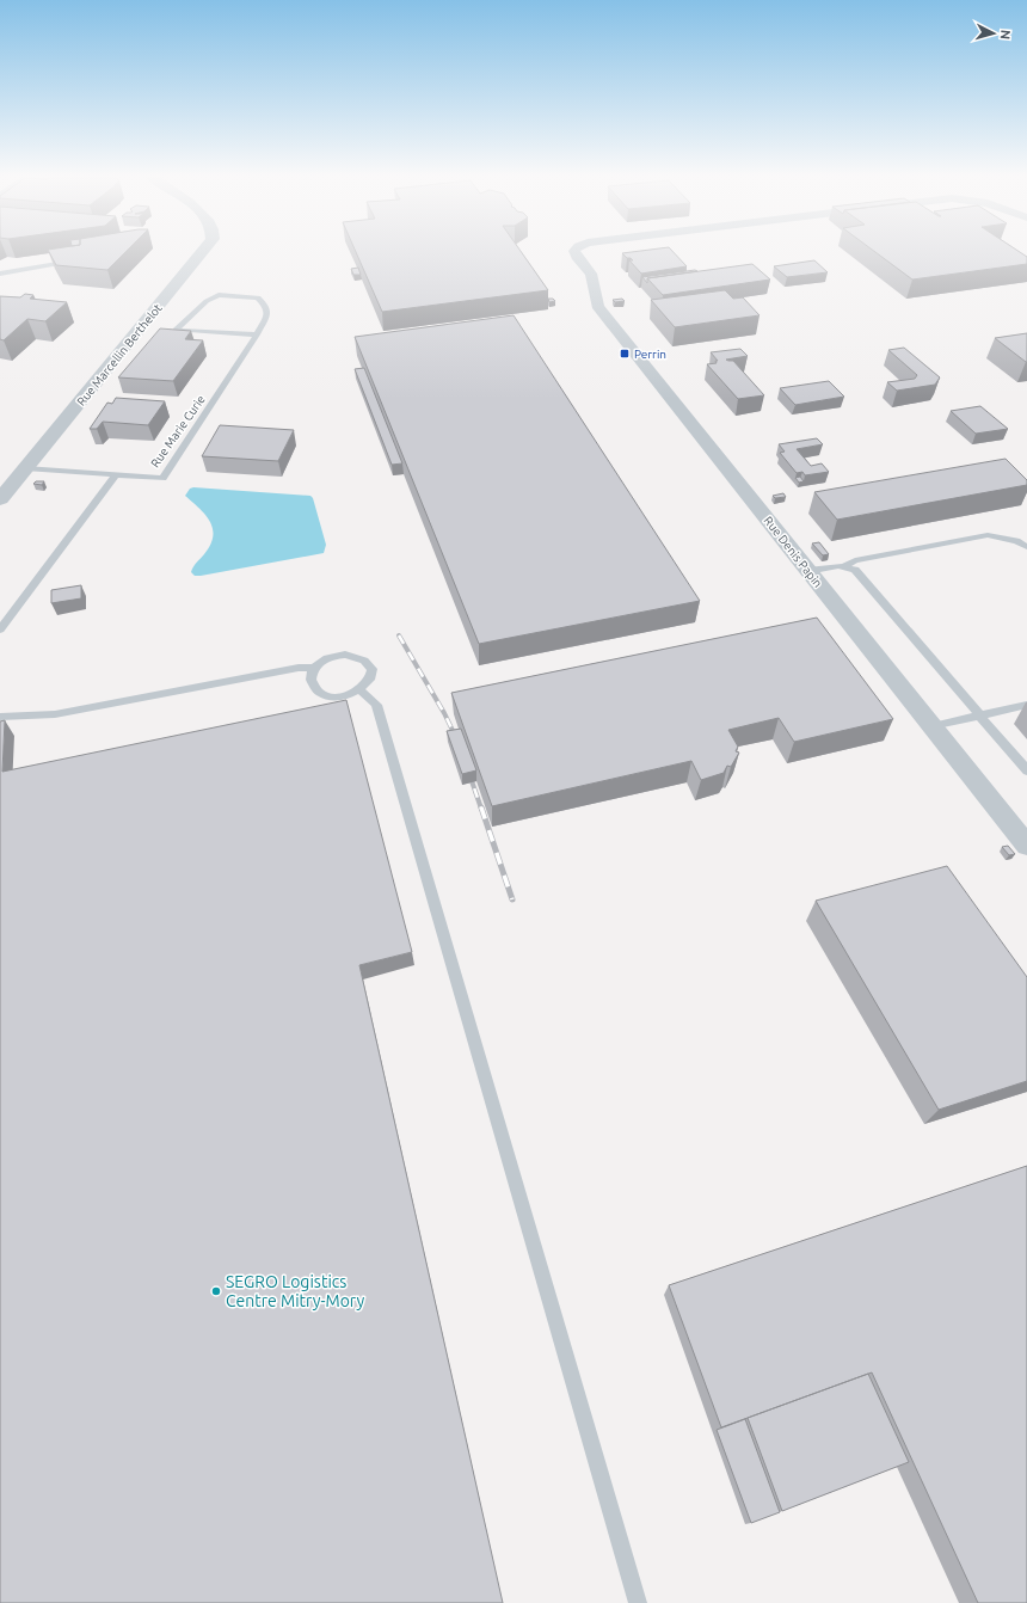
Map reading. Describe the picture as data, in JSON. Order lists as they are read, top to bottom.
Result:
{
  "streets": {
    "street": ["Rue Marcellin Berthelot", "Rue Denis Papin"],
    "lane": ["Rue Marie Curie"]
  },
  "crossings": [
    ["Rue Marcellin Berthelot", "Rue Marie Curie"]
  ],
  "places": {
    "transit": ["Perrin"],
    "other": ["SEGRO Logistics Centre Mitry-Mory"]
  },
  "north": "right"
}
